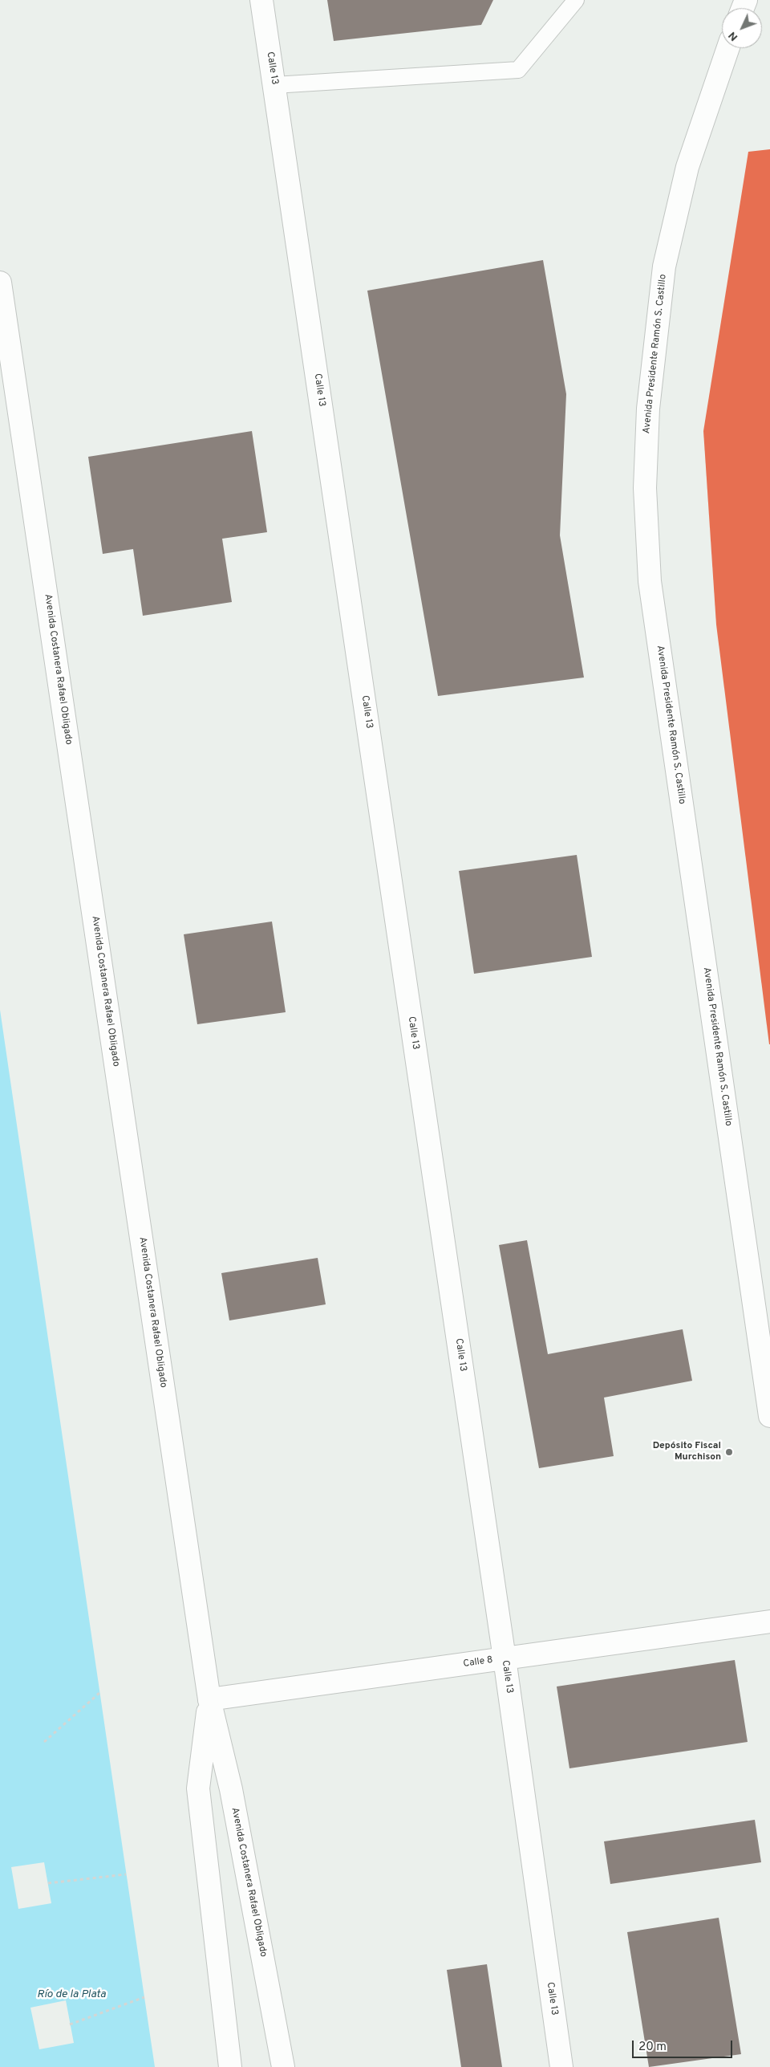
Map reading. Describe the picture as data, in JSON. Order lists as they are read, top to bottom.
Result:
{
  "streets": {
    "main road": [
      "Calle 13",
      "Avenida Presidente Ramón S. Castillo",
      "Avenida Costanera Rafael Obligado",
      "Calle 8"
    ]
  },
  "crossings": [
    ["Calle 13", "Calle 8"],
    ["Avenida Costanera Rafael Obligado", "Calle 8"]
  ],
  "water": ["Río de la Plata"],
  "places": ["Depósito Fiscal Murchison"],
  "scale_bar": "20 m",
  "north": "bottom left"
}
